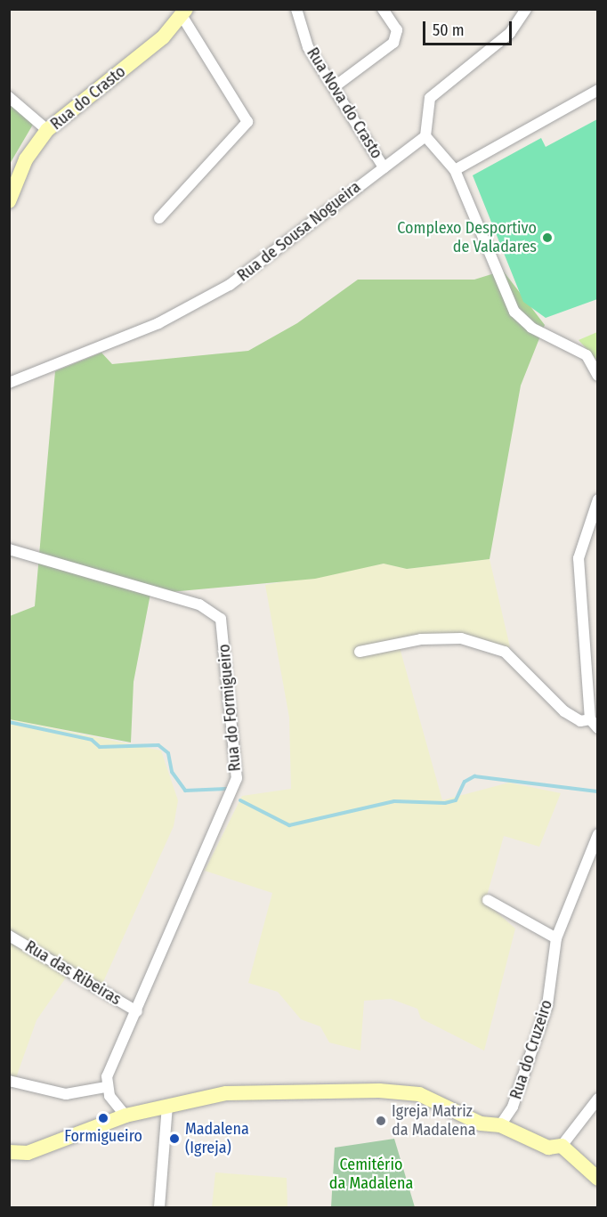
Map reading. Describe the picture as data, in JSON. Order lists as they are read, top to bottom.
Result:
{
  "streets": {
    "street": [
      "Rua do Crasto",
      "Rua Nova do Crasto",
      "Rua de Sousa Nogueira",
      "Rua do Formigueiro",
      "Rua das Ribeiras",
      "Rua do Cruzeiro"
    ]
  },
  "crossings": [
    ["Rua Nova do Crasto", "Rua de Sousa Nogueira"],
    ["Rua do Formigueiro", "Rua das Ribeiras"]
  ],
  "parks": ["Cemitério da Madalena"],
  "places": [
    "Complexo Desportivo de Valadares",
    "Formigueiro",
    "Igreja Matriz da Madalena",
    "Madalena (Igreja)"
  ],
  "scale_bar": "50 m"
}
